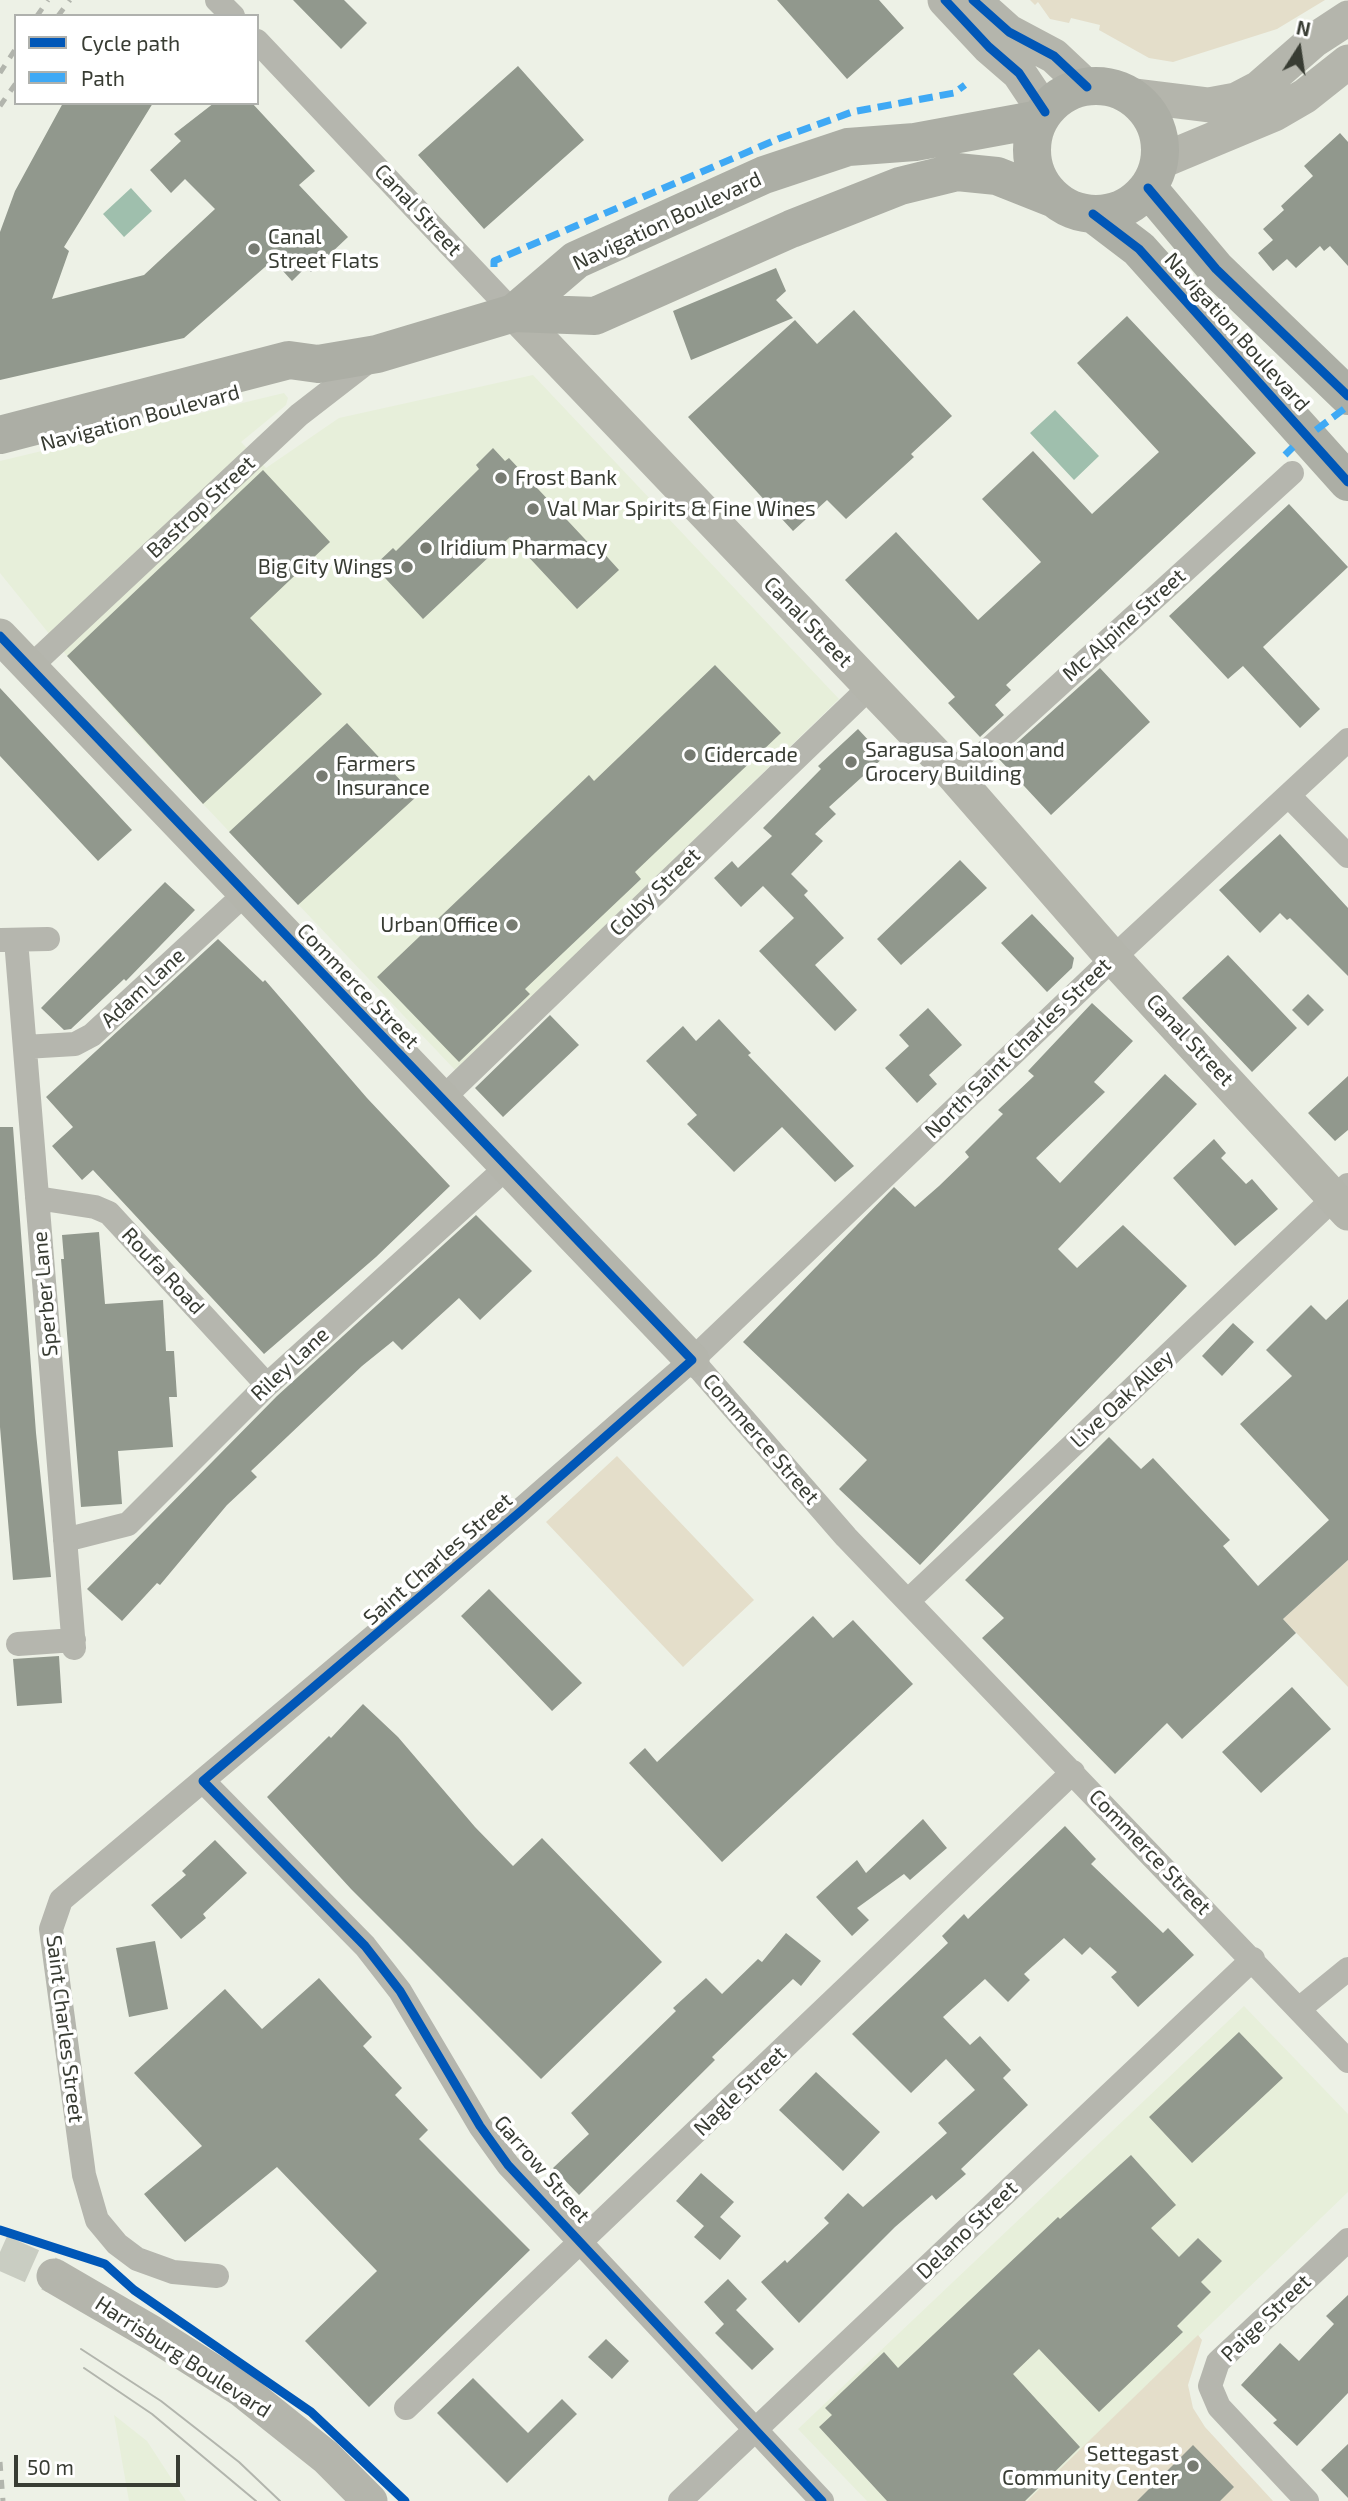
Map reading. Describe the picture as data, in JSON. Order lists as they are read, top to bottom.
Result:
{
  "streets": {
    "main road": ["Navigation Boulevard"],
    "street": [
      "Canal Street",
      "Bastrop Street",
      "Mc Alpine Street",
      "Colby Street",
      "Commerce Street",
      "Adam Lane",
      "North Saint Charles Street",
      "Roufa Road",
      "Sperber Lane",
      "Riley Lane",
      "Live Oak Alley",
      "Saint Charles Street",
      "Nagle Street",
      "Garrow Street",
      "Delano Street",
      "Paige Street",
      "Harrisburg Boulevard"
    ]
  },
  "crossings": [
    ["Canal Street", "Navigation Boulevard"],
    ["Canal Street", "Mc Alpine Street"],
    ["Canal Street", "Colby Street"],
    ["Canal Street", "North Saint Charles Street"],
    ["Canal Street", "Live Oak Alley"],
    ["Navigation Boulevard", "Bastrop Street"],
    ["Bastrop Street", "Commerce Street"],
    ["Colby Street", "Commerce Street"],
    ["Commerce Street", "Adam Lane"],
    ["Commerce Street", "North Saint Charles Street"],
    ["Commerce Street", "Riley Lane"],
    ["Commerce Street", "Live Oak Alley"],
    ["Commerce Street", "Saint Charles Street"],
    ["Commerce Street", "Nagle Street"],
    ["Commerce Street", "Delano Street"],
    ["Adam Lane", "Sperber Lane"],
    ["North Saint Charles Street", "Saint Charles Street"],
    ["Roufa Road", "Sperber Lane"],
    ["Roufa Road", "Riley Lane"],
    ["Sperber Lane", "Riley Lane"],
    ["Saint Charles Street", "Garrow Street"],
    ["Nagle Street", "Garrow Street"],
    ["Garrow Street", "Delano Street"]
  ],
  "places": [
    "Canal Street Flats",
    "Frost Bank",
    "Val Mar Spirits & Fine Wines",
    "Iridium Pharmacy",
    "Big City Wings",
    "Cidercade",
    "Saragusa Saloon and Grocery Building",
    "Farmers Insurance",
    "Urban Office",
    "Settegast Community Center"
  ],
  "legend": ["Cycle path", "Path"],
  "scale_bar": "50 m",
  "north": "top"
}
